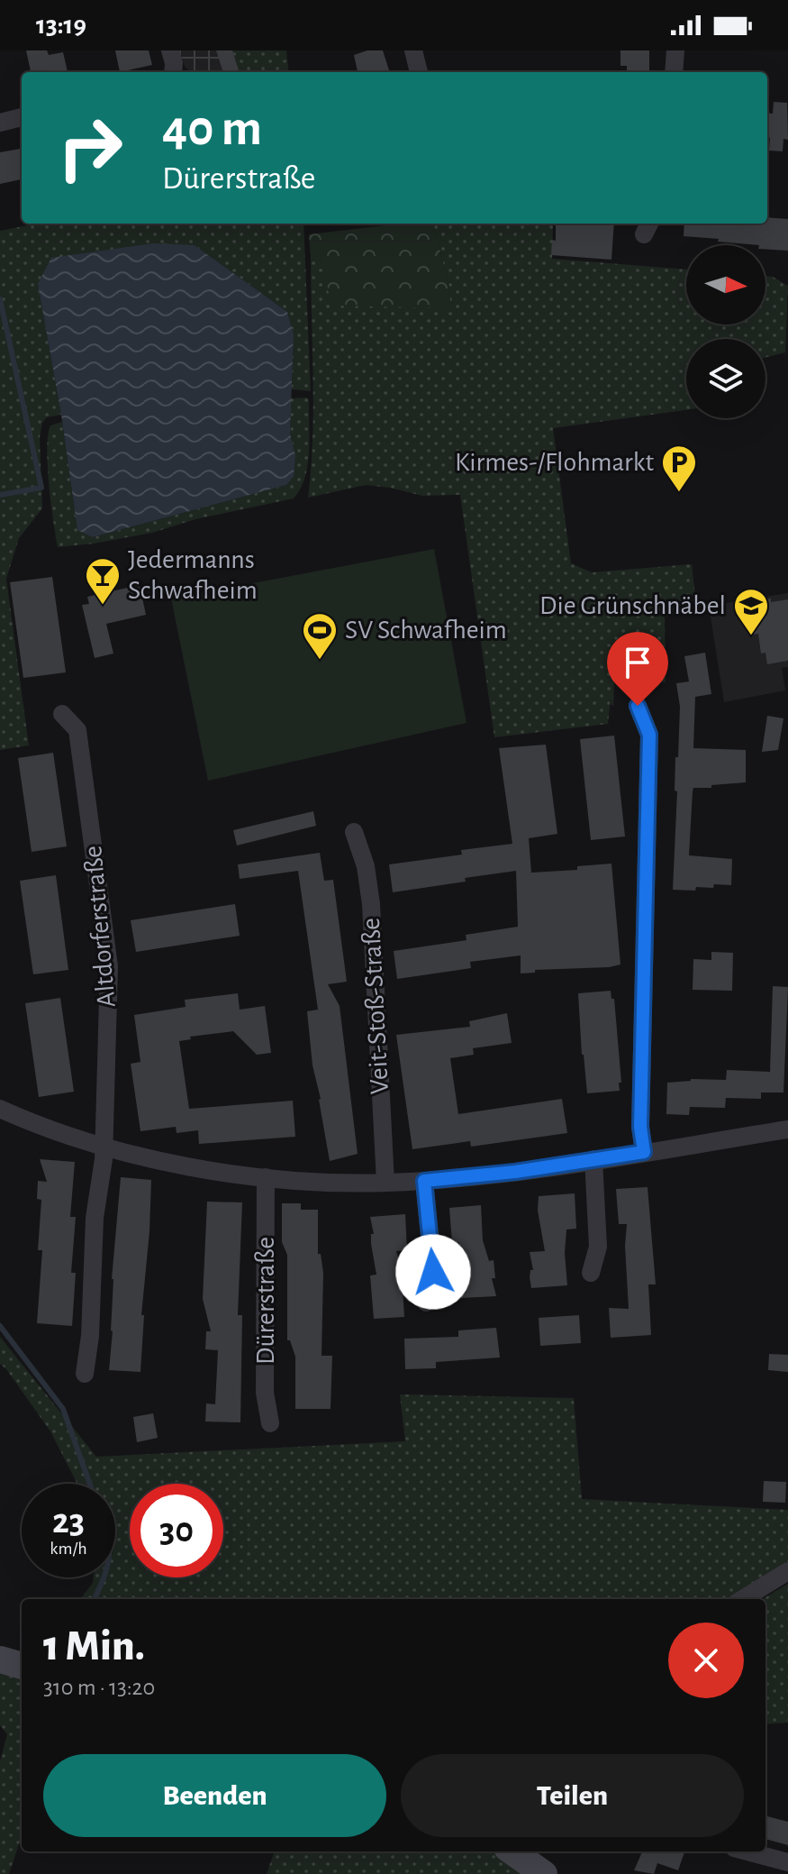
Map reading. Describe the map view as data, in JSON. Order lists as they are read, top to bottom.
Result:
{
  "streets": {
    "street": ["Altdorferstraße", "Veit-Stoß-Straße", "Dürerstraße"]
  },
  "places": {
    "parking": ["Kirmes-/Flohmarkt"],
    "bar": ["Jedermanns Schwafheim"],
    "school or university": ["Die Grünschnäbel"],
    "sports": ["SV Schwafheim"]
  },
  "north": "right",
  "page": {
    "status": "13:19",
    "turn": ["40 m", "Dürerstraße"],
    "speed": "23 km/h",
    "limit": "30",
    "heading": ["1 Min.", "310 m · 13:20"],
    "buttons": ["Beenden", "Teilen"]
  }
}
